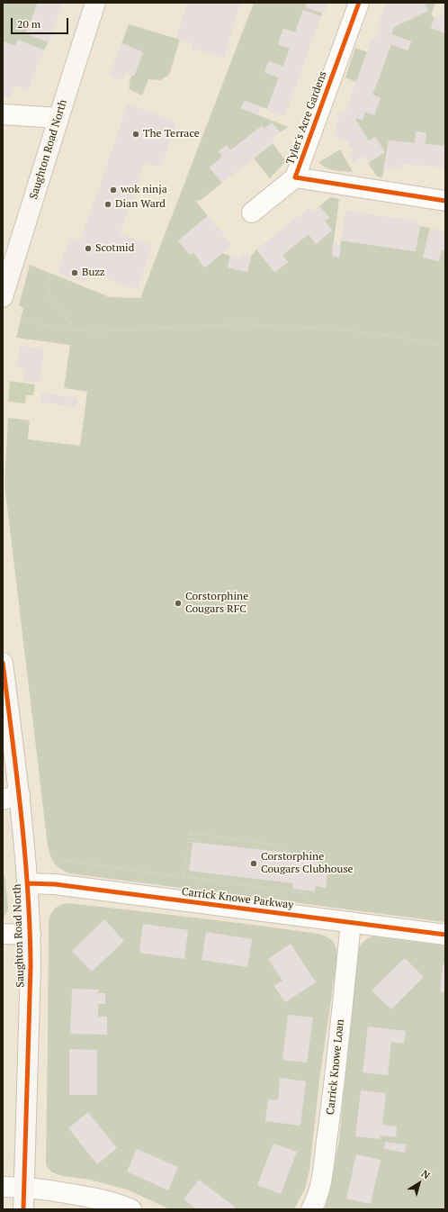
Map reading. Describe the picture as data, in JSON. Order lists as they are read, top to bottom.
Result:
{
  "streets": {
    "street": [
      "Tyler's Acre Gardens",
      "Saughton Road North",
      "Carrick Knowe Parkway",
      "Carrick Knowe Loan"
    ]
  },
  "crossings": [
    ["Saughton Road North", "Carrick Knowe Parkway"],
    ["Carrick Knowe Parkway", "Carrick Knowe Loan"]
  ],
  "places": [
    "The Terrace",
    "wok ninja",
    "Dian Ward",
    "Scotmid",
    "Buzz",
    "Corstorphine Cougars RFC",
    "Corstorphine Cougars Clubhouse"
  ],
  "scale_bar": "20 m",
  "north": "top right"
}
